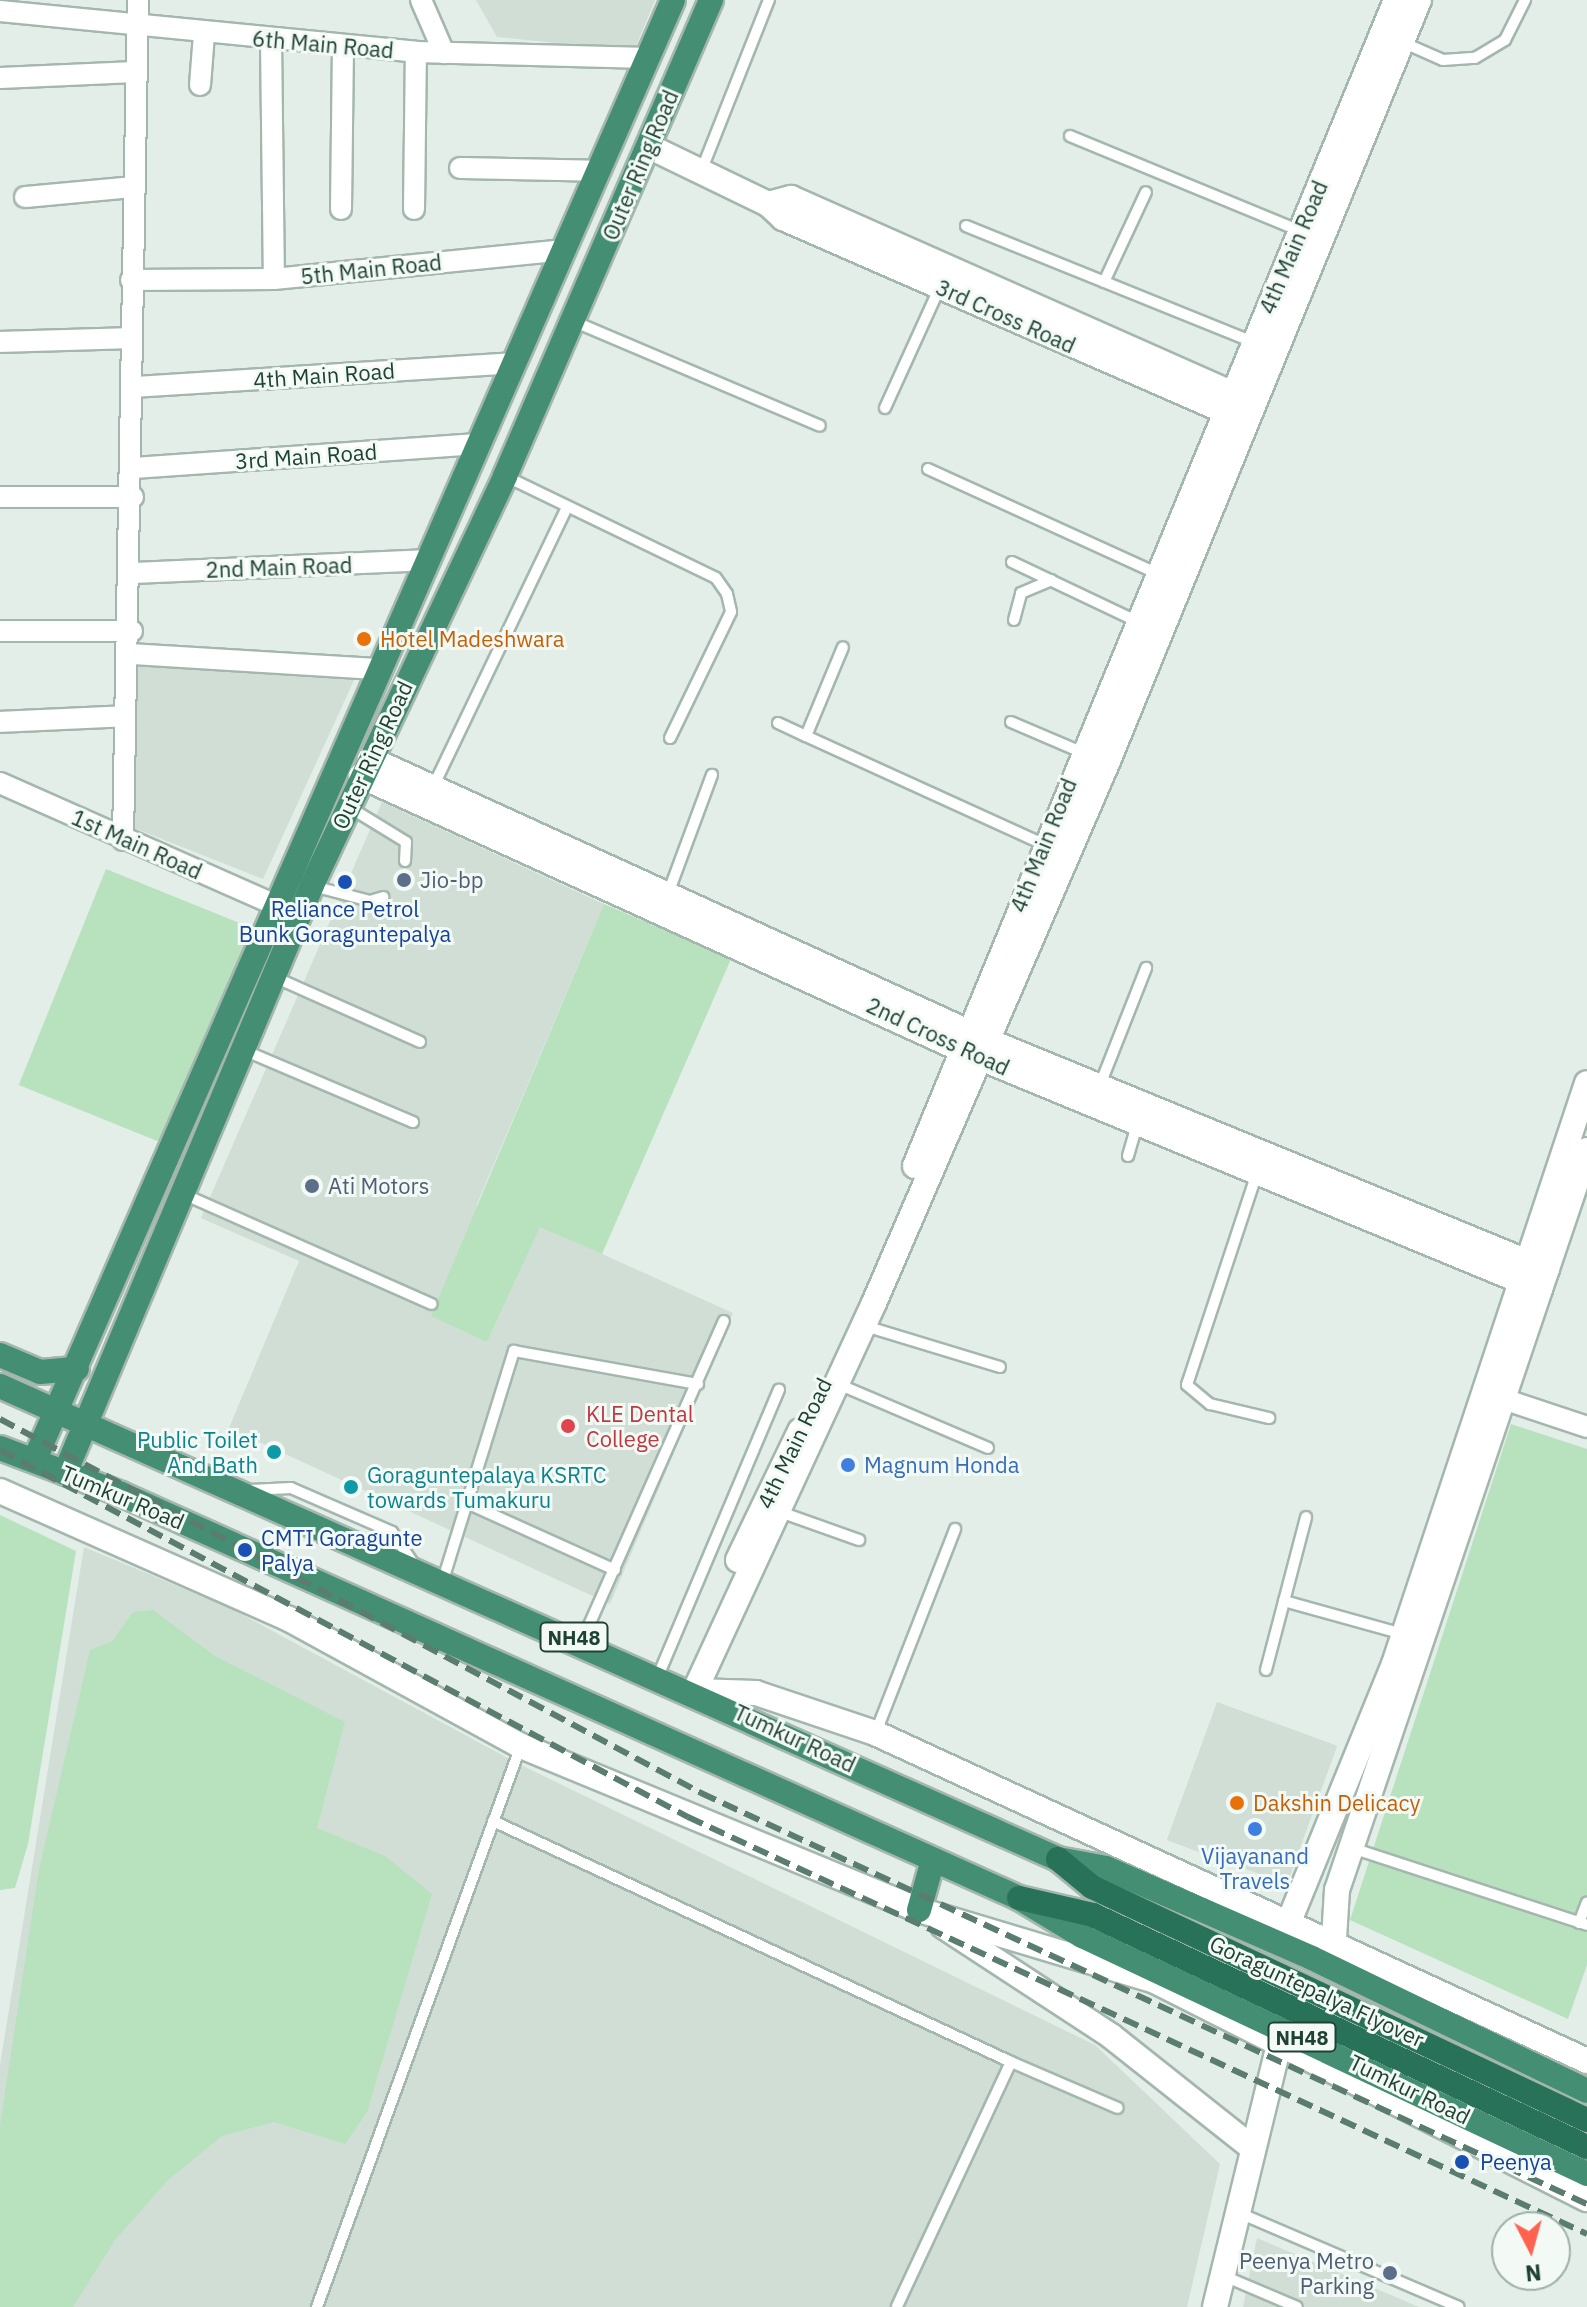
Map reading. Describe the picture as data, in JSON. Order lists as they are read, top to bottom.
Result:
{
  "streets": {
    "highway": [
      "Outer Ring Road",
      "Tumkur Road",
      "NH48",
      "Goraguntepalya Flyover"
    ],
    "street": [
      "6th Main Road",
      "4th Main Road",
      "5th Main Road",
      "3rd Cross Road",
      "3rd Main Road",
      "2nd Main Road",
      "1st Main Road",
      "2nd Cross Road"
    ]
  },
  "crossings": [
    ["6th Main Road", "Outer Ring Road"],
    ["6th Main Road", "5th Main Road"],
    ["Outer Ring Road", "4th Main Road"],
    ["Outer Ring Road", "5th Main Road"],
    ["Outer Ring Road", "3rd Cross Road"],
    ["Outer Ring Road", "3rd Main Road"],
    ["Outer Ring Road", "2nd Main Road"],
    ["Outer Ring Road", "1st Main Road"],
    ["Outer Ring Road", "2nd Cross Road"],
    ["Outer Ring Road", "Tumkur Road"],
    ["4th Main Road", "3rd Cross Road"],
    ["4th Main Road", "2nd Cross Road"],
    ["4th Main Road", "Tumkur Road"],
    ["Tumkur Road", "NH48"],
    ["Tumkur Road", "Goraguntepalya Flyover"],
    ["NH48", "Goraguntepalya Flyover"]
  ],
  "places": [
    "Hotel Madeshwara",
    "Jio-bp",
    "Reliance Petrol Bunk Goraguntepalya",
    "Ati Motors",
    "KLE Dental College",
    "Public Toilet And Bath",
    "Magnum Honda",
    "Goraguntepalaya KSRTC towards Tumakuru",
    "CMTI Goragunte Palya",
    "Dakshin Delicacy",
    "Vijayanand Travels",
    "Peenya",
    "Peenya Metro Parking"
  ],
  "north": "bottom"
}
